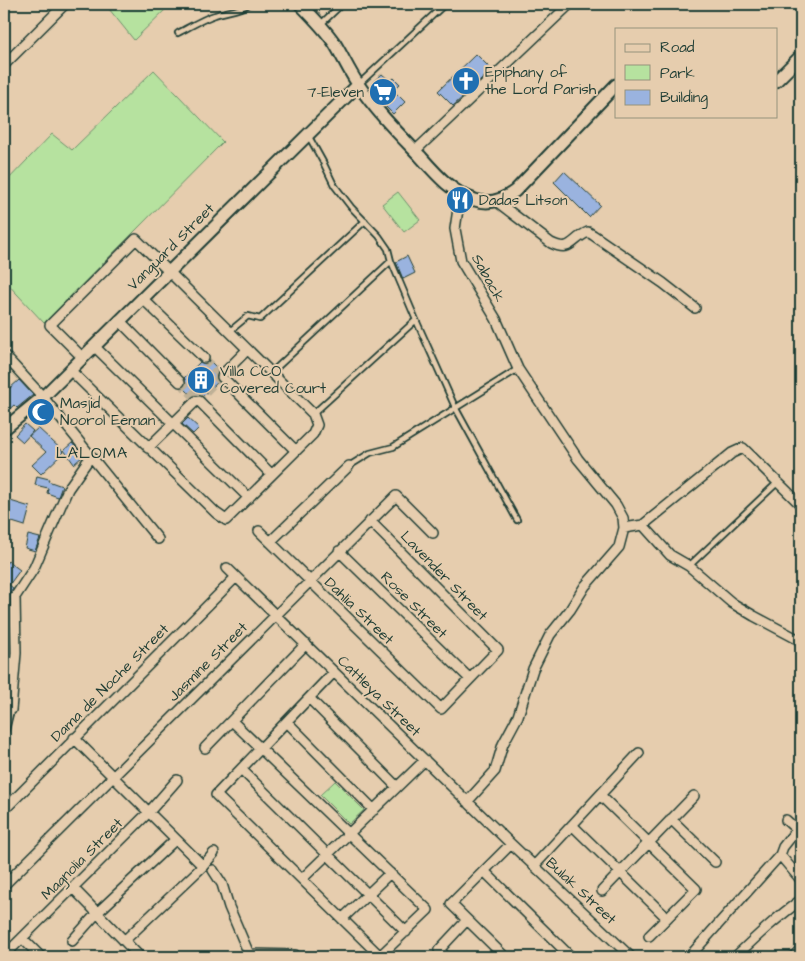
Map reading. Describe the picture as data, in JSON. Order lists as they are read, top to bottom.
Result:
{
  "streets": {
    "street": [
      "Vanguard Street",
      "Saback",
      "Lavender Street",
      "Rose Street",
      "Dahlia Street",
      "Jasmine Street",
      "Dama de Noche Street",
      "Cattleya Street",
      "Magnolia Street",
      "Bulak Street"
    ]
  },
  "crossings": [
    ["Lavender Street", "Rose Street"],
    ["Lavender Street", "Dahlia Street"],
    ["Lavender Street", "Jasmine Street"],
    ["Rose Street", "Dahlia Street"],
    ["Rose Street", "Jasmine Street"],
    ["Dahlia Street", "Jasmine Street"],
    ["Jasmine Street", "Cattleya Street"],
    ["Dama de Noche Street", "Cattleya Street"],
    ["Cattleya Street", "Bulak Street"]
  ],
  "districts": ["LALOMA"],
  "places": {
    "church": ["Epiphany of the Lord Parish"],
    "supermarket": ["7-Eleven"],
    "restaurant": ["Dadas Litson"],
    "building": ["Villa CCO Covered Court"],
    "mosque": ["Masjid Noorol Eeman"]
  },
  "legend": ["Road", "Park", "Building"]
}
